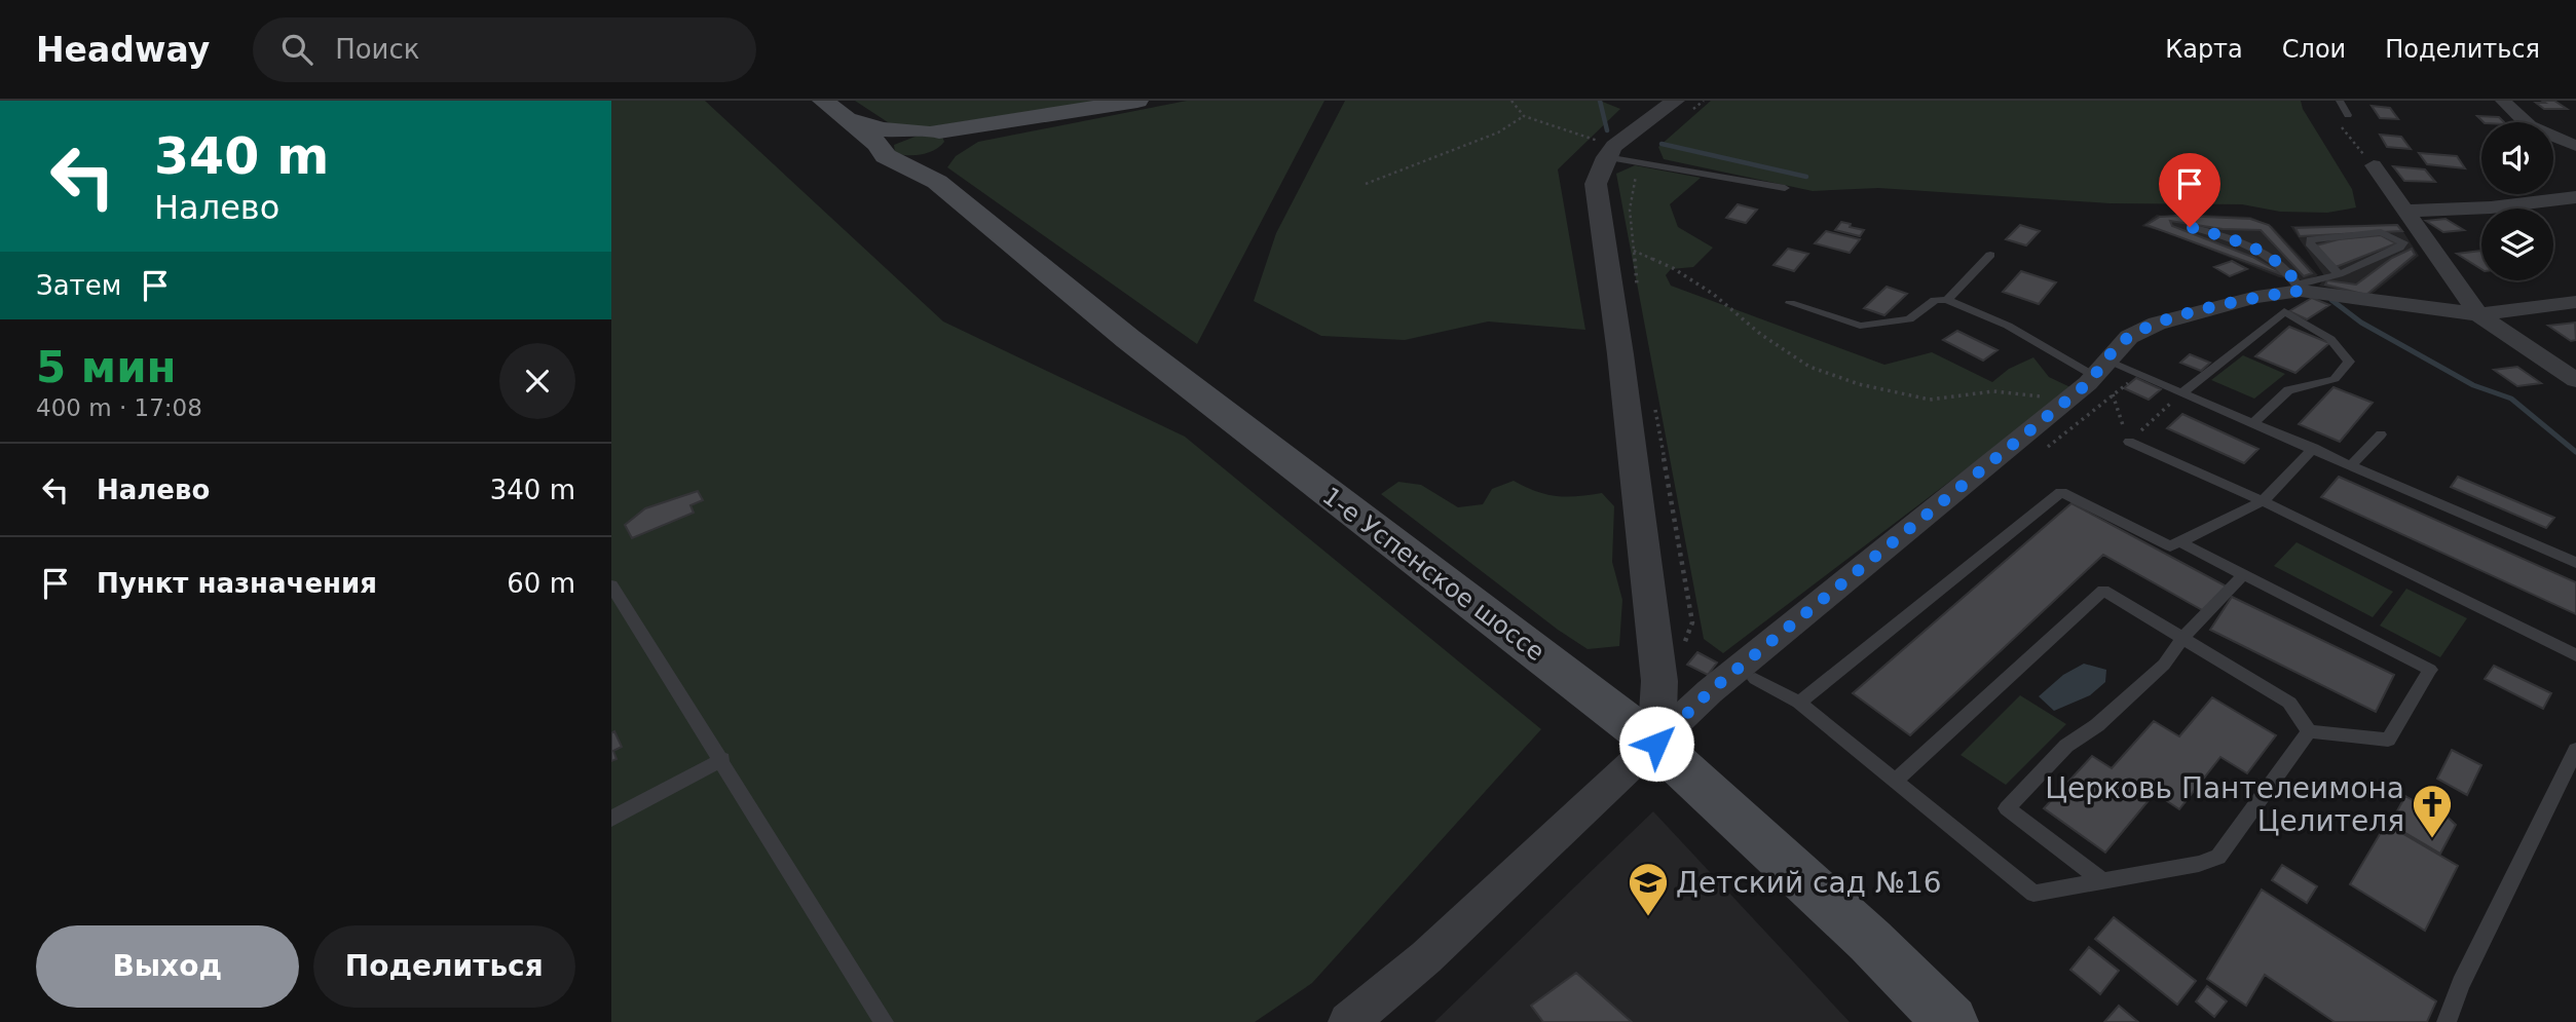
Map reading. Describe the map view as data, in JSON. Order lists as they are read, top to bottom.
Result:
{
  "streets": {
    "main road": ["1-е Успенское шоссе"]
  },
  "places": {
    "church": ["Церковь Пантелеимона Целителя"],
    "school or university": ["Детский сад №16"]
  },
  "page": {
    "header": "Headway",
    "search": "Поиск",
    "nav": ["Карта", "Слои", "Поделиться"],
    "turn": ["340 m", "Налево"],
    "then": "Затем",
    "heading": ["5 мин", "400 m · 17:08"],
    "list": [
      {
        "name": "Налево",
        "value": "340 m"
      },
      {
        "name": "Пункт назначения",
        "value": "60 m"
      }
    ],
    "buttons": ["Выход", "Поделиться"]
  }
}
